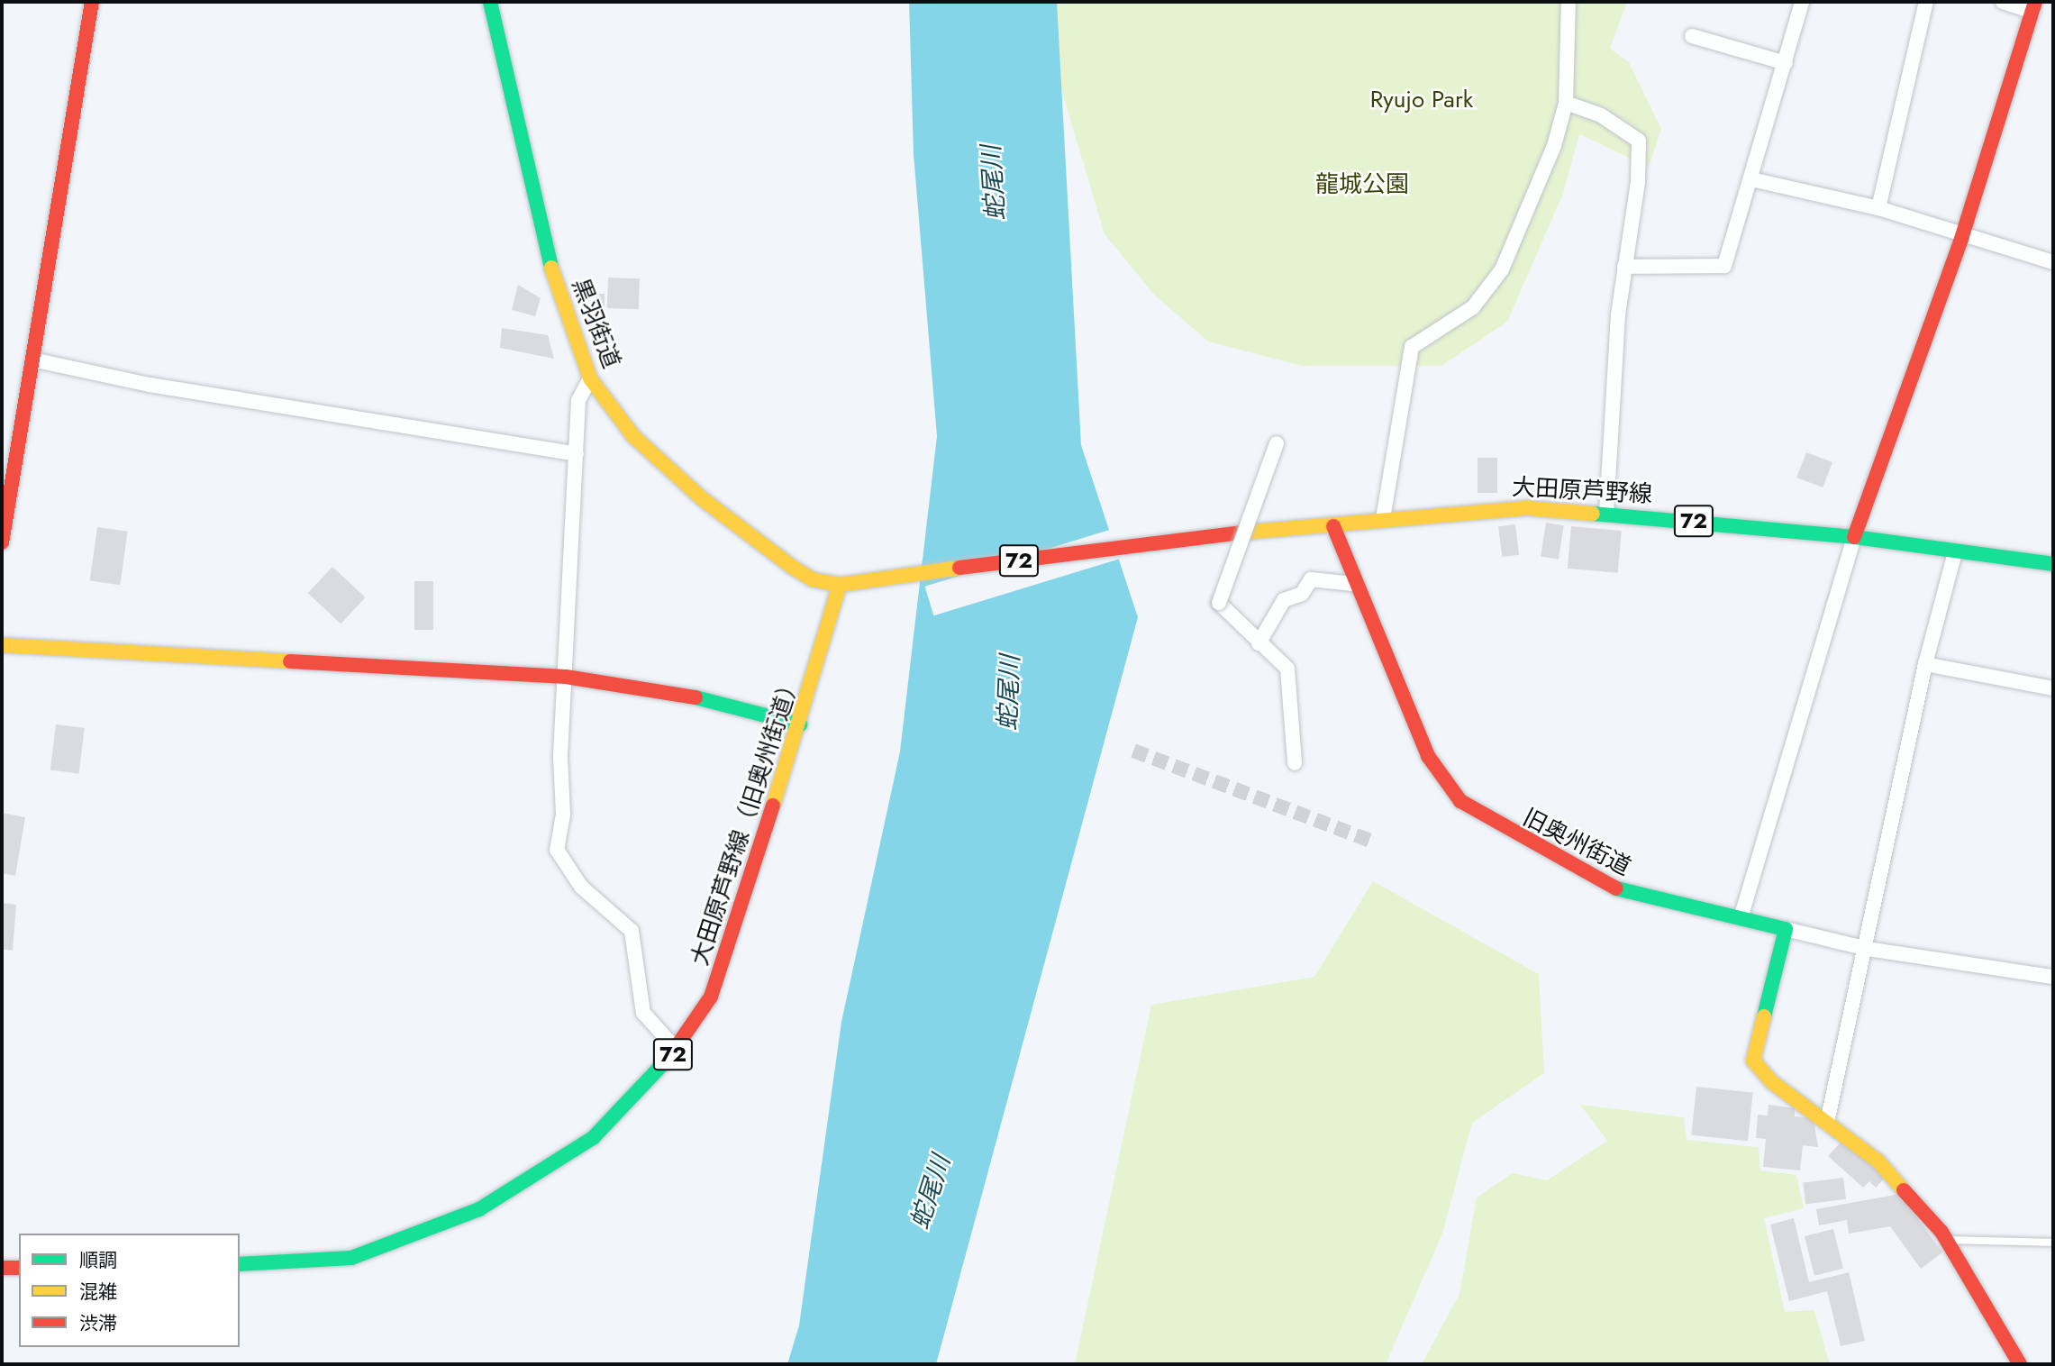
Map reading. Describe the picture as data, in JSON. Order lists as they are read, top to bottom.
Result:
{
  "streets": {
    "street": [
      "黒羽街道",
      "大田原芦野線",
      "72",
      "大田原芦野線（旧奥州街道）",
      "旧奥州街道"
    ]
  },
  "crossings": [
    ["黒羽街道", "72"],
    ["黒羽街道", "大田原芦野線（旧奥州街道）"],
    ["大田原芦野線", "72"],
    ["大田原芦野線", "旧奥州街道"],
    ["72", "大田原芦野線（旧奥州街道）"],
    ["72", "旧奥州街道"]
  ],
  "water": ["蛇尾川"],
  "parks": ["Ryujo Park", "龍城公園"],
  "legend": ["順調", "混雑", "渋滞"]
}
